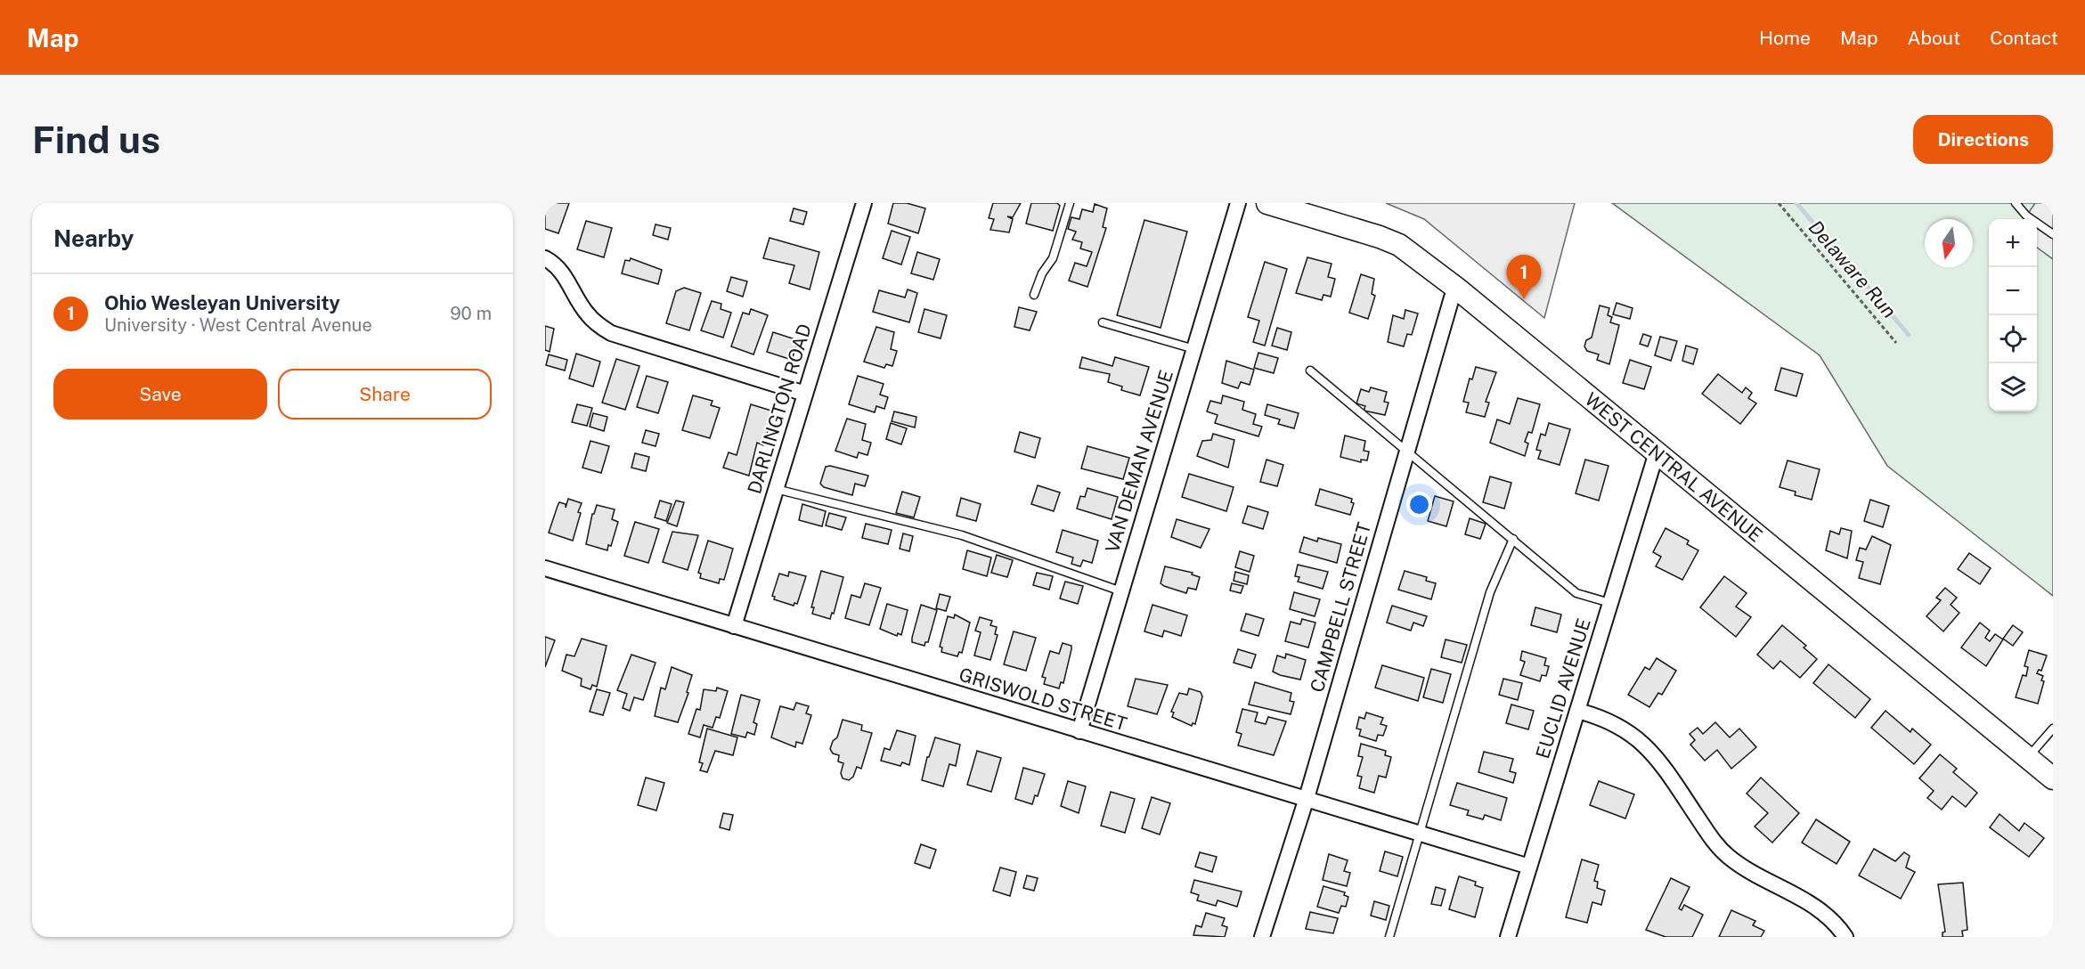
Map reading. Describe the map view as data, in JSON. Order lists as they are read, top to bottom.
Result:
{
  "streets": {
    "main road": ["WEST CENTRAL AVENUE"],
    "street": [
      "DARLINGTON ROAD",
      "VAN DEMAN AVENUE",
      "CAMPBELL STREET",
      "EUCLID AVENUE",
      "GRISWOLD STREET"
    ]
  },
  "crossings": [
    ["DARLINGTON ROAD", "GRISWOLD STREET"],
    ["VAN DEMAN AVENUE", "GRISWOLD STREET"],
    ["WEST CENTRAL AVENUE", "CAMPBELL STREET"],
    ["WEST CENTRAL AVENUE", "EUCLID AVENUE"],
    ["CAMPBELL STREET", "GRISWOLD STREET"],
    ["EUCLID AVENUE", "GRISWOLD STREET"]
  ],
  "water": ["Delaware Run"],
  "north": "bottom",
  "page": {
    "header": "Map",
    "nav": [
      "Home",
      "Map",
      "About",
      "Contact"
    ],
    "buttons": [
      "Directions",
      ["Save", "Share"]
    ],
    "title": "Find us",
    "heading": "Nearby",
    "map_buttons": ["+", "−"],
    "pins": "1",
    "list": [
      {
        "mark": "1",
        "name": "Ohio Wesleyan University",
        "note": "University · West Central Avenue",
        "value": "90 m"
      }
    ]
  }
}
